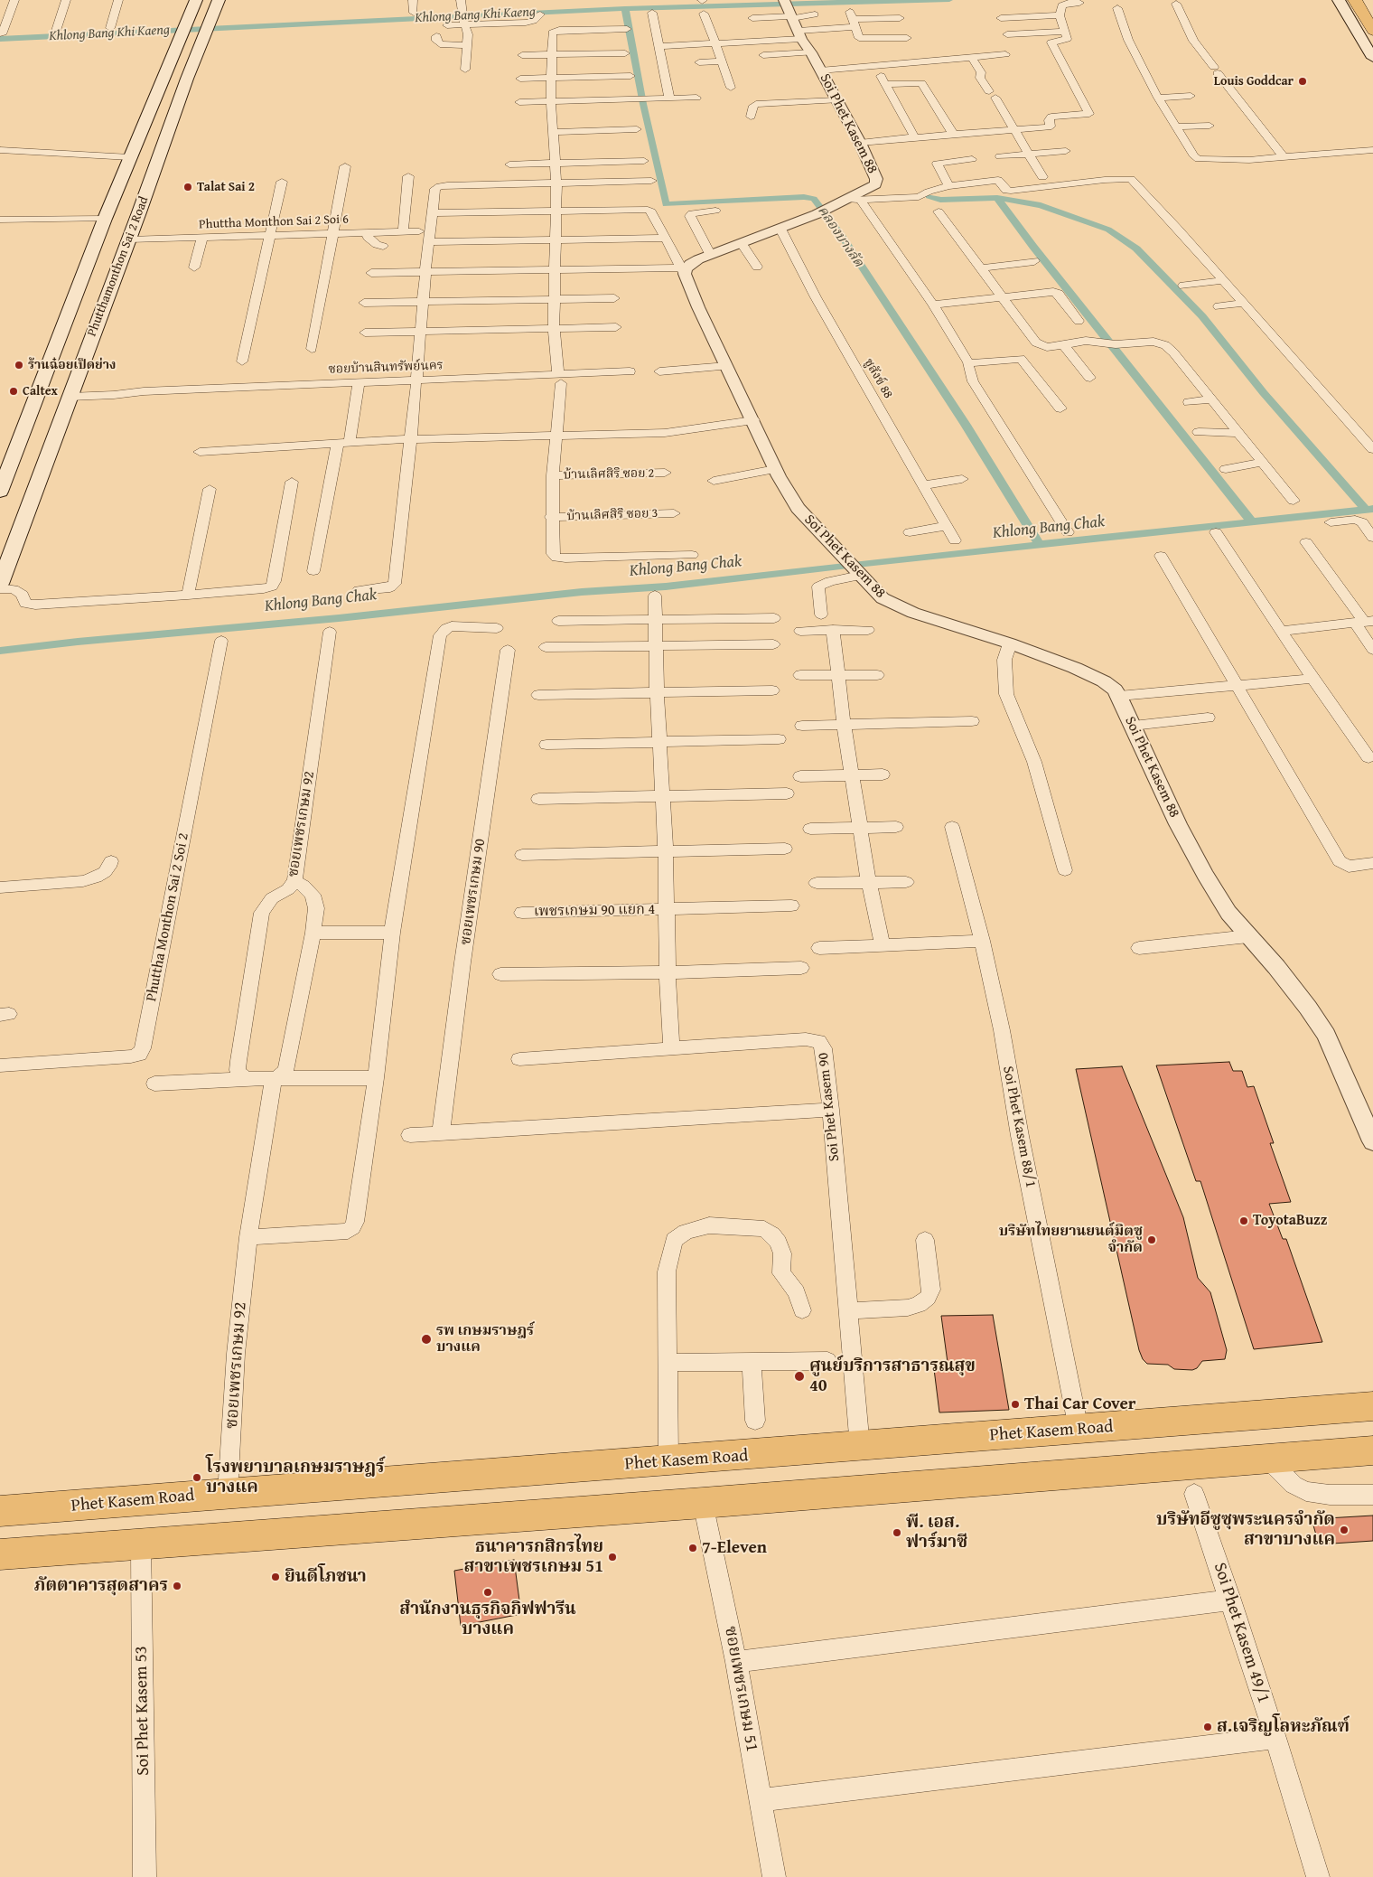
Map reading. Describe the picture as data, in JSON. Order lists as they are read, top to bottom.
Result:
{
  "streets": {
    "main road": ["Phutthamonthon Sai 2 Road", "Phet Kasem Road"],
    "street": [
      "Soi Phet Kasem 88",
      "Phuttha Monthon Sai 2 Soi 6",
      "ซอยบ้านสินทรัพย์นคร",
      "ชูสังข์ 88",
      "บ้านเลิศสิริ ซอย 2",
      "บ้านเลิศสิริ ซอย 3",
      "ซอยเพชรเกษม 92",
      "ซอยเพชรเกษม 90",
      "เพชรเกษม 90 แยก 4",
      "Phuttha Monthon Sai 2 Soi 2",
      "Soi Phet Kasem 90",
      "Soi Phet Kasem 88/1",
      "Soi Phet Kasem 49/1",
      "ซอยเพชรเกษม 51",
      "Soi Phet Kasem 53"
    ]
  },
  "crossings": [
    ["Soi Phet Kasem 88", "ชูสังข์ 88"],
    ["Phuttha Monthon Sai 2 Soi 6", "Phutthamonthon Sai 2 Road"],
    ["Phutthamonthon Sai 2 Road", "ซอยบ้านสินทรัพย์นคร"],
    ["ซอยเพชรเกษม 92", "Phet Kasem Road"],
    ["Soi Phet Kasem 90", "Phet Kasem Road"],
    ["Soi Phet Kasem 88/1", "Phet Kasem Road"]
  ],
  "water": ["Khlong Bang Khi Kaeng", "คลองบางลัด", "Khlong Bang Chak"],
  "places": [
    "Louis Goddcar",
    "Talat Sai 2",
    "ร้านฉ๋อยเป็ดย่าง",
    "Caltex",
    "ToyotaBuzz",
    "บริษัทไทยยานยนต์มิตซู จำกัด",
    "รพ เกษมราษฎร์ บางแค",
    "ศูนย์บริการสาธารณสุข 40",
    "Thai Car Cover",
    "โรงพยาบาลเกษมราษฎร์ บางแค",
    "บริษัทอีซูซุพระนครจำกัด สาขาบางแค",
    "พี. เอส. ฟาร์มาซี",
    "7-Eleven",
    "ธนาคารกสิกรไทย สาขาเพชรเกษม 51",
    "ยินดีโภชนา",
    "ภัตตาคารสุดสาคร",
    "สำนักงานธุรกิจกิฟฟารีน บางแค",
    "ส.เจริญโลหะภัณฑ์"
  ]
}
